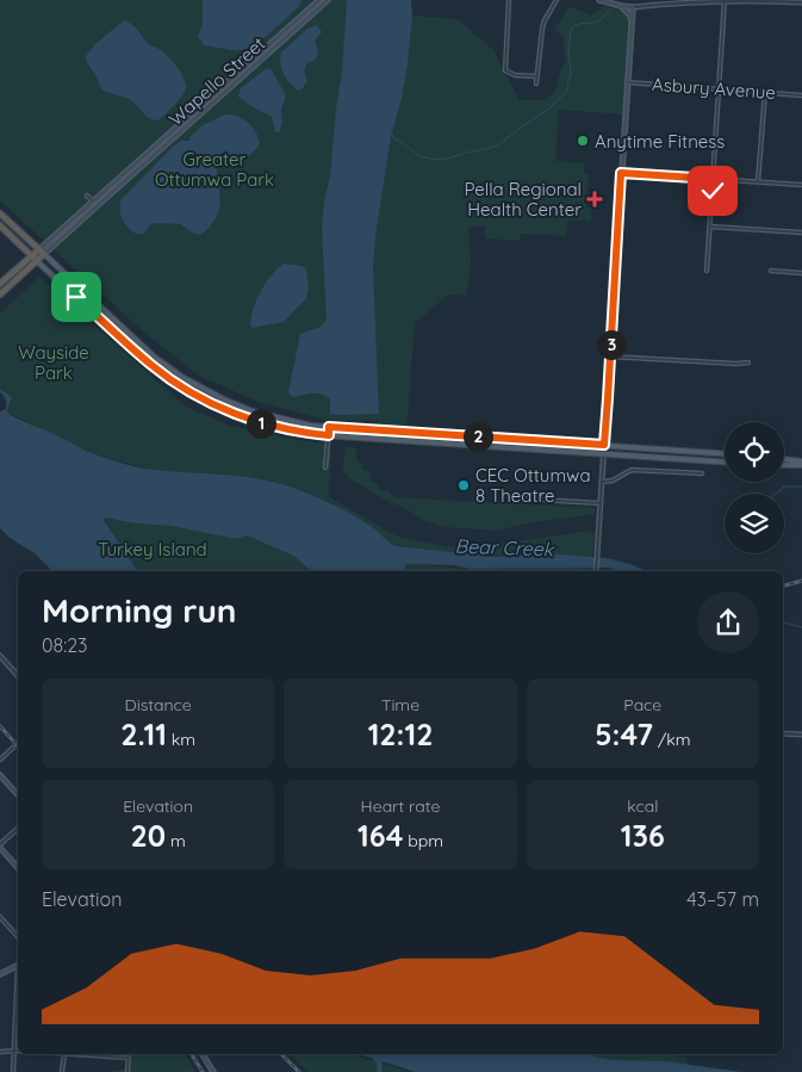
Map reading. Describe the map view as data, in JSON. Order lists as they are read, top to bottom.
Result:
{
  "streets": {
    "main road": ["Wapello Street"],
    "street": ["Asbury Avenue"]
  },
  "water": ["Bear Creek"],
  "parks": ["Greater Ottumwa Park", "Wayside Park", "Turkey Island"],
  "places": {
    "other": ["Anytime Fitness", "CEC Ottumwa 8 Theatre"],
    "health": ["Pella Regional Health Center"]
  },
  "page": {
    "pins": ["3", "1", "2"],
    "heading": ["Morning run", "08:23"],
    "stats": [
      ["Distance", "2.11 km"],
      ["Time", "12:12"],
      ["Pace", "5:47 /km"],
      ["Elevation", "20 m"],
      ["Heart rate", "164 bpm"],
      ["kcal", "136"]
    ],
    "chart": ["Elevation", "43–57 m"]
  }
}
